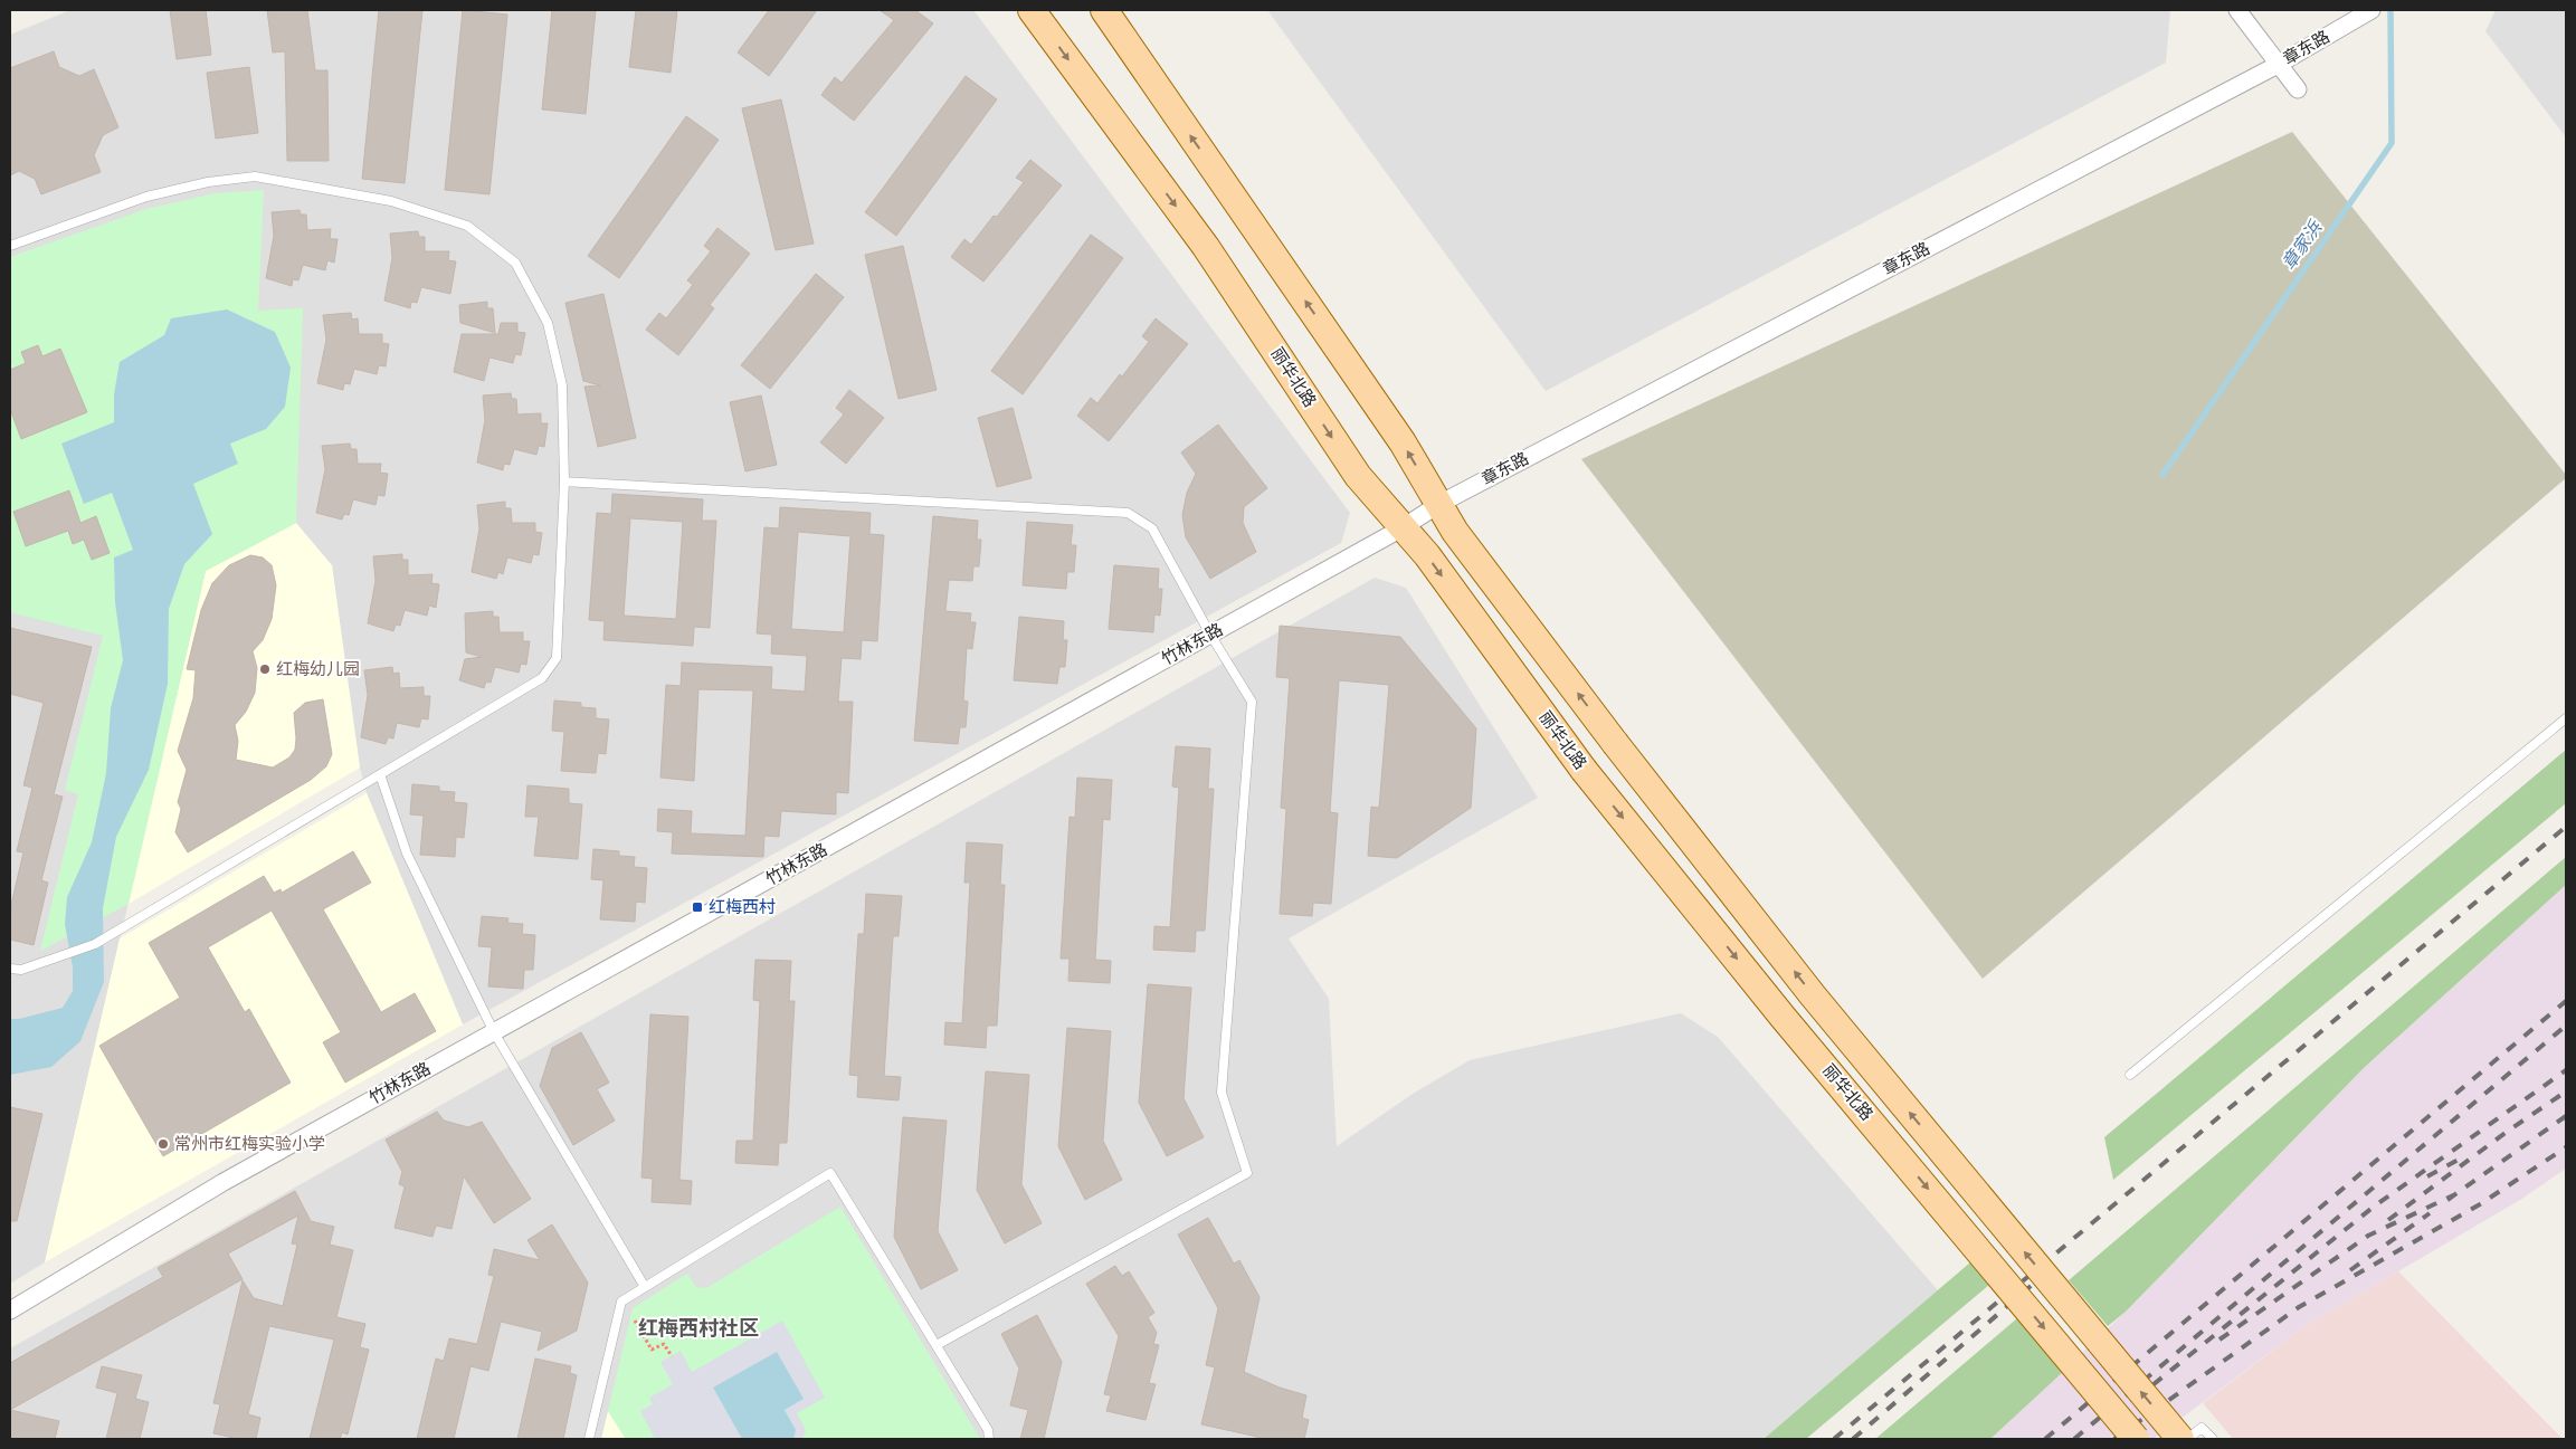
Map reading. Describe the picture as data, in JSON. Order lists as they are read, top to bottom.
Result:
{
  "streets": {
    "main road": ["丽华北路"],
    "street": ["章东路", "竹林东路"]
  },
  "crossings": [
    ["章东路", "丽华北路"],
    ["章东路", "竹林东路"],
    ["丽华北路", "竹林东路"]
  ],
  "districts": ["红梅西村社区"],
  "water": ["章家浜"],
  "places": {
    "other": ["红梅幼儿园", "常州市红梅实验小学"],
    "transit": ["红梅西村"]
  }
}
